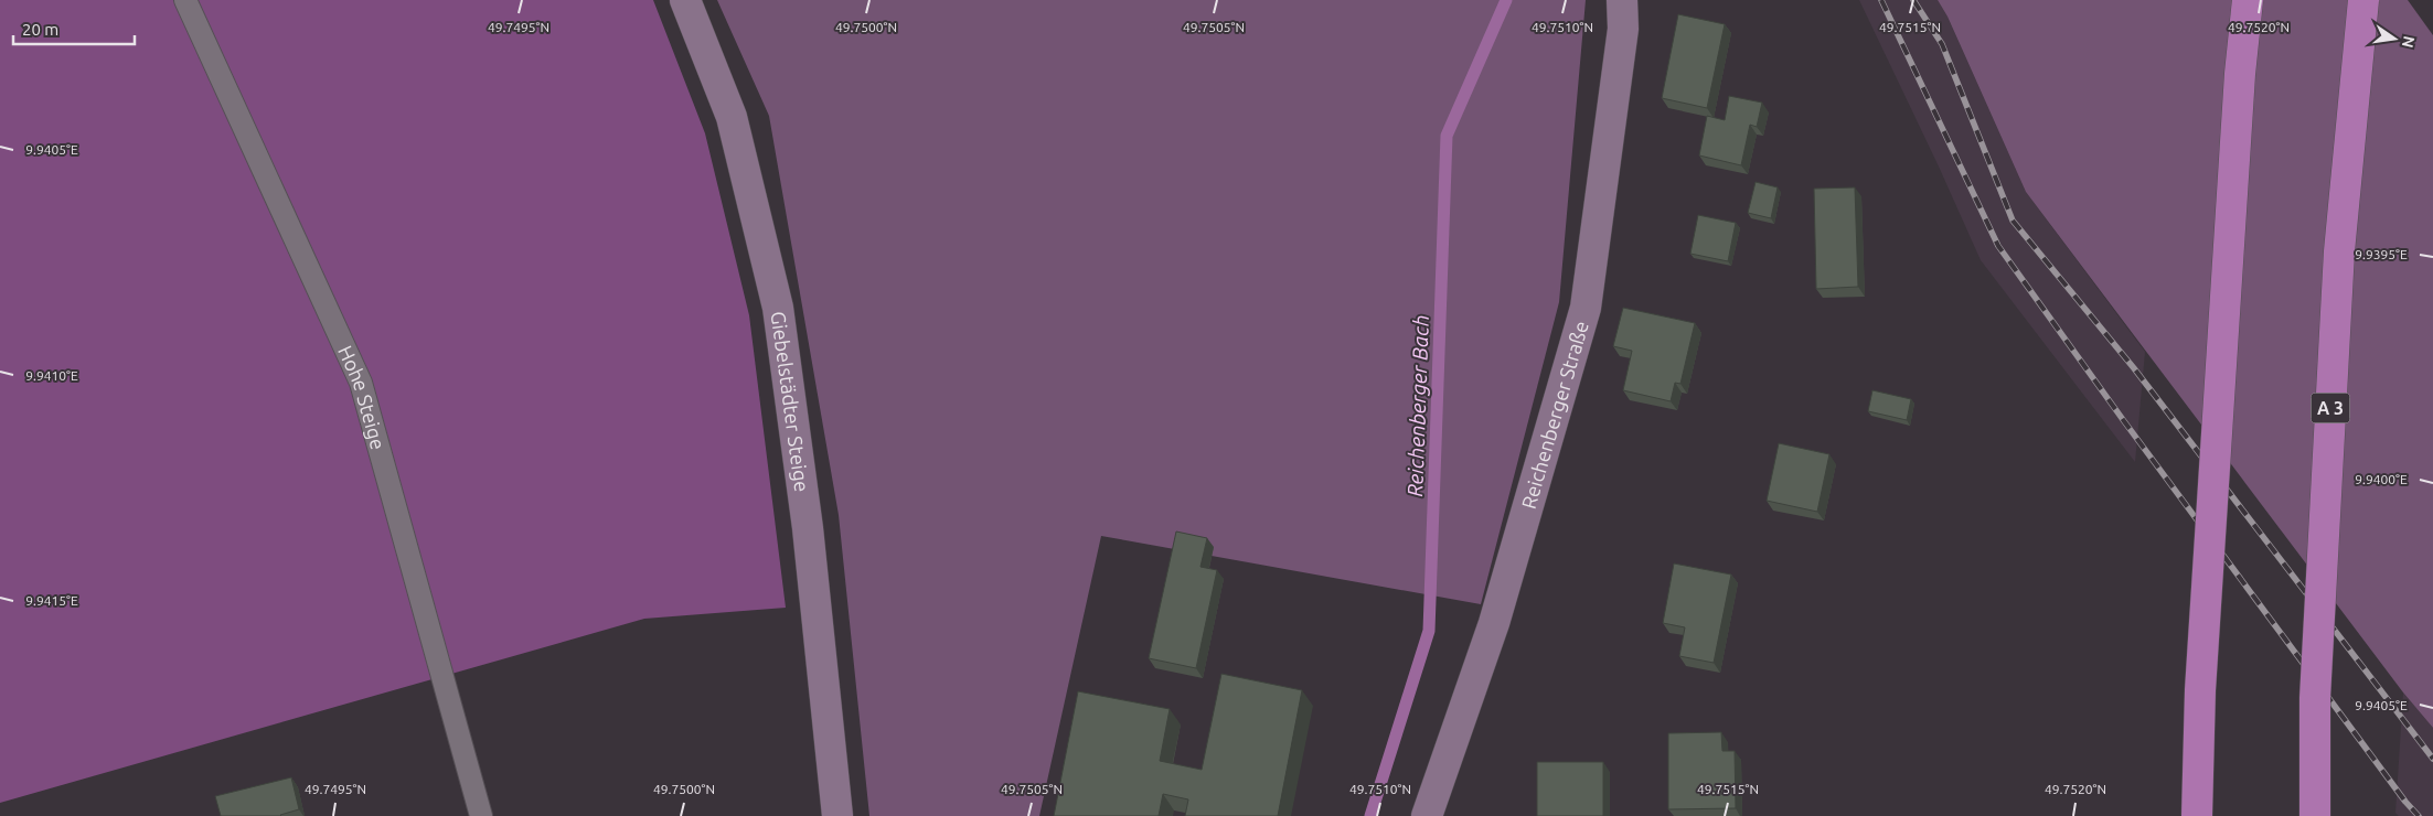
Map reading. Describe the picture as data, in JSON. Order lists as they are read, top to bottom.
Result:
{
  "streets": {
    "highway": ["A 3"],
    "main road": ["Giebelstädter Steige", "Reichenberger Straße"],
    "lane": ["Hohe Steige"]
  },
  "water": ["Reichenberger Bach"],
  "scale_bar": "20 m",
  "north": "right",
  "coordinates": [
    "49.7495°N",
    "49.7515°N",
    "49.7500°N",
    "49.7505°N",
    "49.7510°N",
    "49.7520°N",
    "9.9405°E",
    "9.9395°E",
    "9.9410°E",
    "9.9400°E",
    "9.9415°E"
  ]
}
